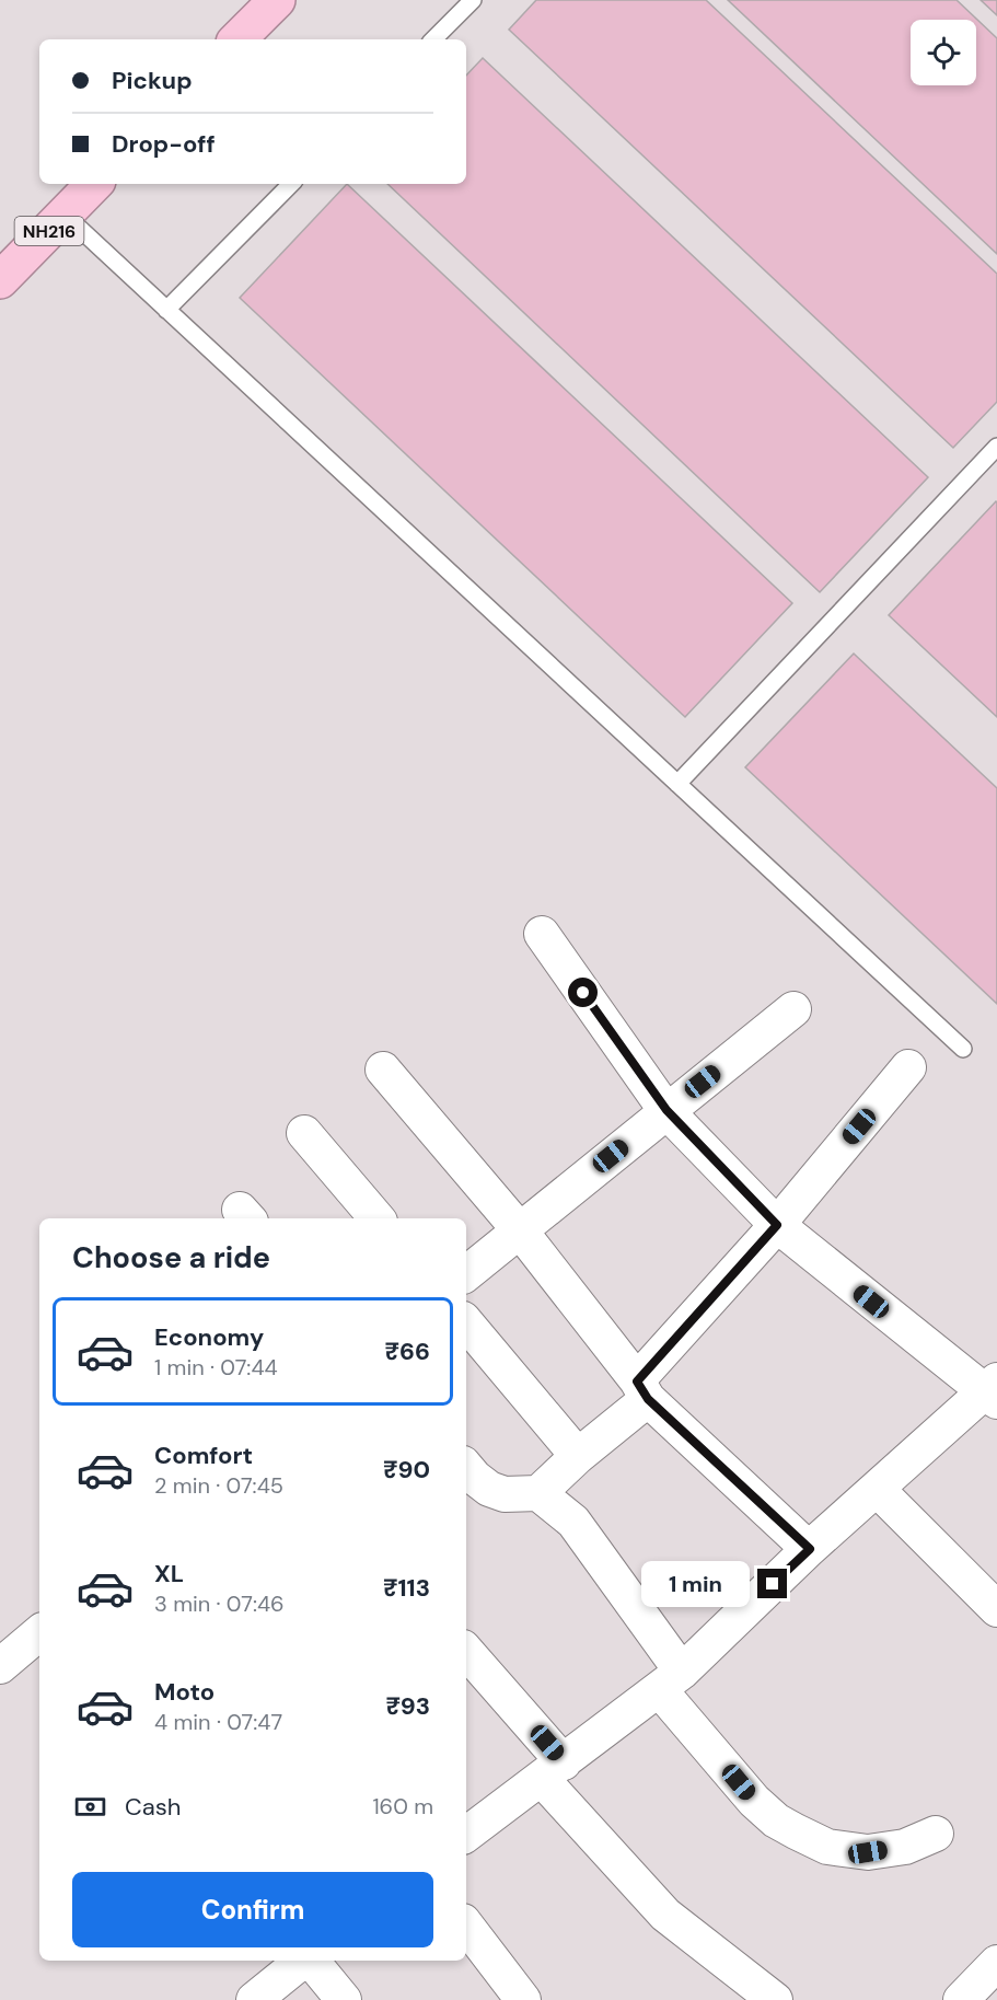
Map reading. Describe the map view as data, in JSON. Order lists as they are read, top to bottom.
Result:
{
  "streets": {
    "highway": ["NH216"]
  },
  "page": {
    "banner": ["Pickup", "Drop-off"],
    "heading": "Choose a ride",
    "list": [
      {
        "name": "Economy",
        "note": "1 min · 07:44",
        "value": "₹66"
      },
      {
        "name": "Comfort",
        "note": "2 min · 07:45",
        "value": "₹90"
      },
      {
        "name": "XL",
        "note": "3 min · 07:46",
        "value": "₹113"
      },
      {
        "name": "Moto",
        "note": "4 min · 07:47",
        "value": "₹93"
      }
    ],
    "bubble": "1 min",
    "pay": ["Cash", "160 m"],
    "buttons": "Confirm"
  }
}
